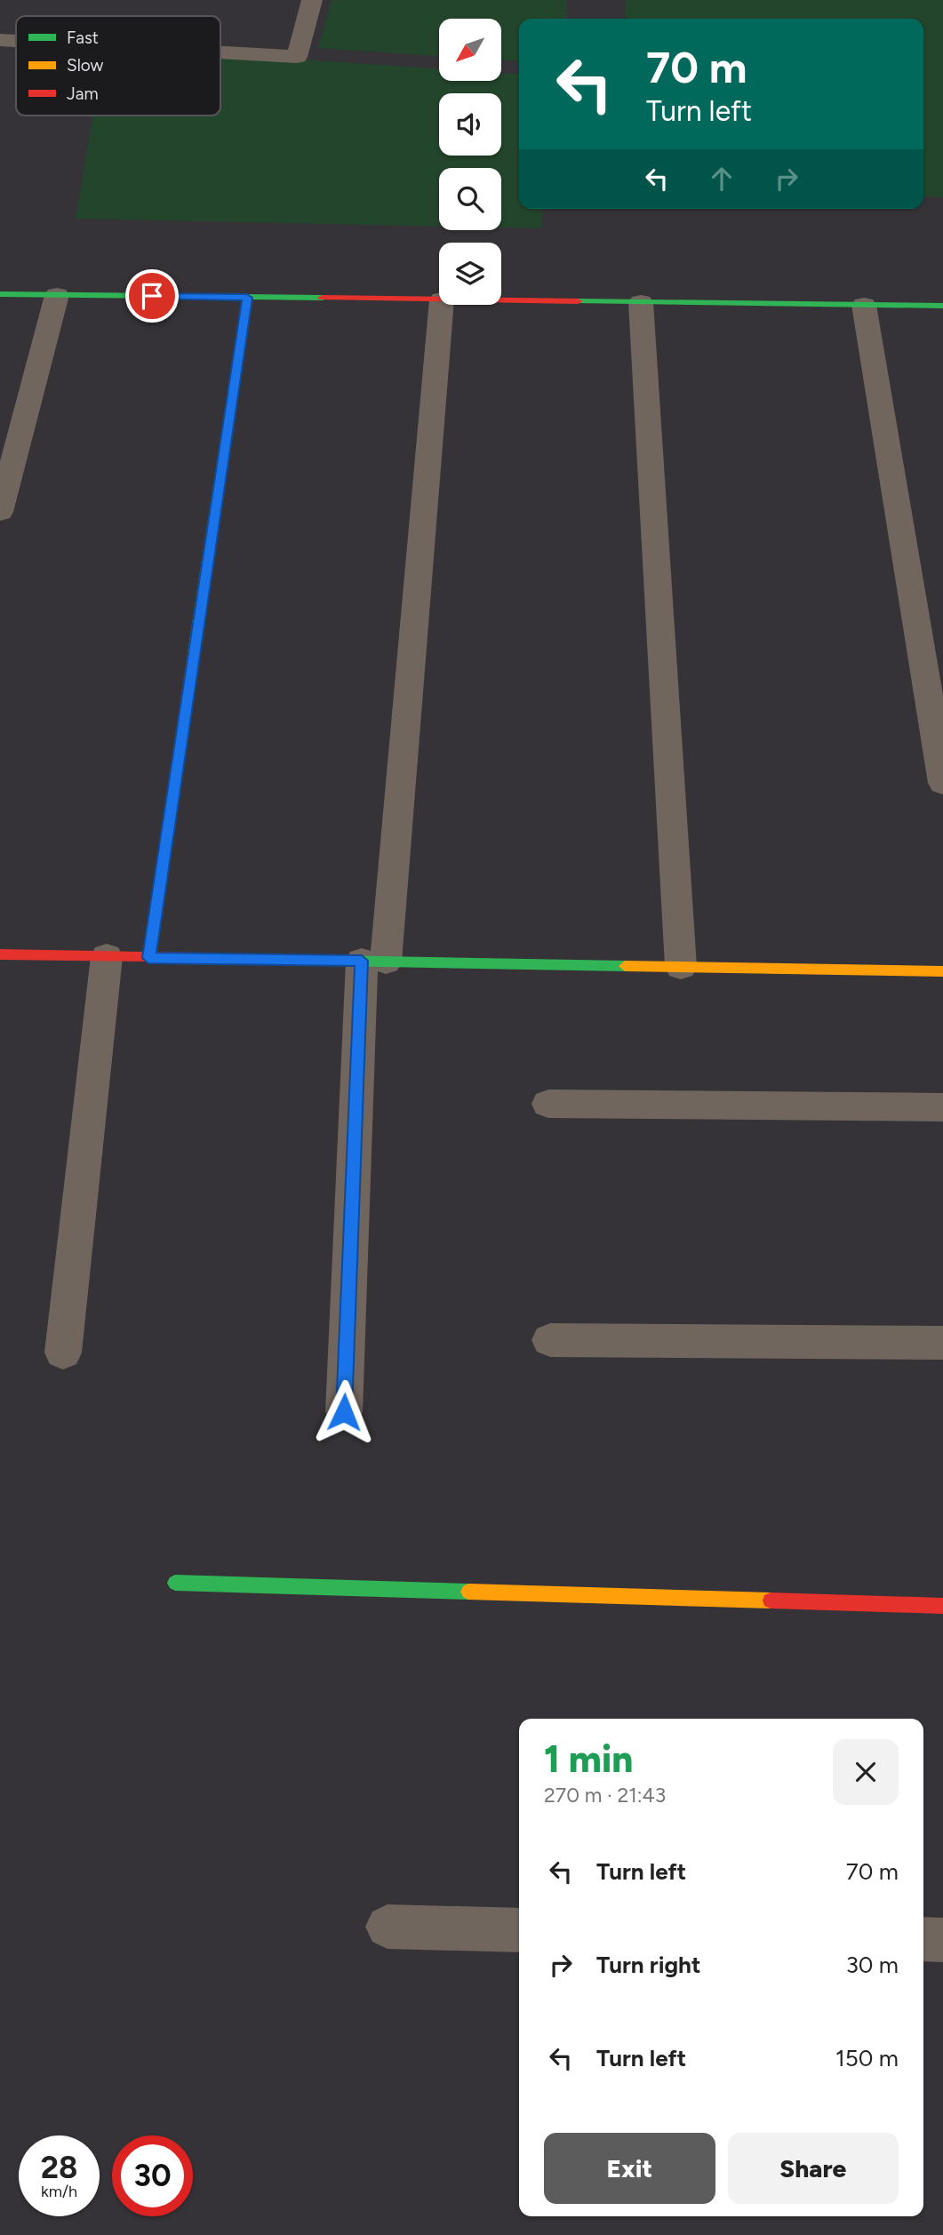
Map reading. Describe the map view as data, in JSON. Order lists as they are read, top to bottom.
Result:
{
  "legend": ["Fast", "Slow", "Jam"],
  "north": "bottom left",
  "page": {
    "turn": ["70 m", "Turn left"],
    "heading": ["1 min", "270 m · 21:43"],
    "list": [
      {
        "name": "Turn left",
        "value": "70 m"
      },
      {
        "name": "Turn right",
        "value": "30 m"
      },
      {
        "name": "Turn left",
        "value": "150 m"
      }
    ],
    "buttons": ["Exit", "Share"],
    "speed": "28 km/h",
    "limit": "30"
  }
}
